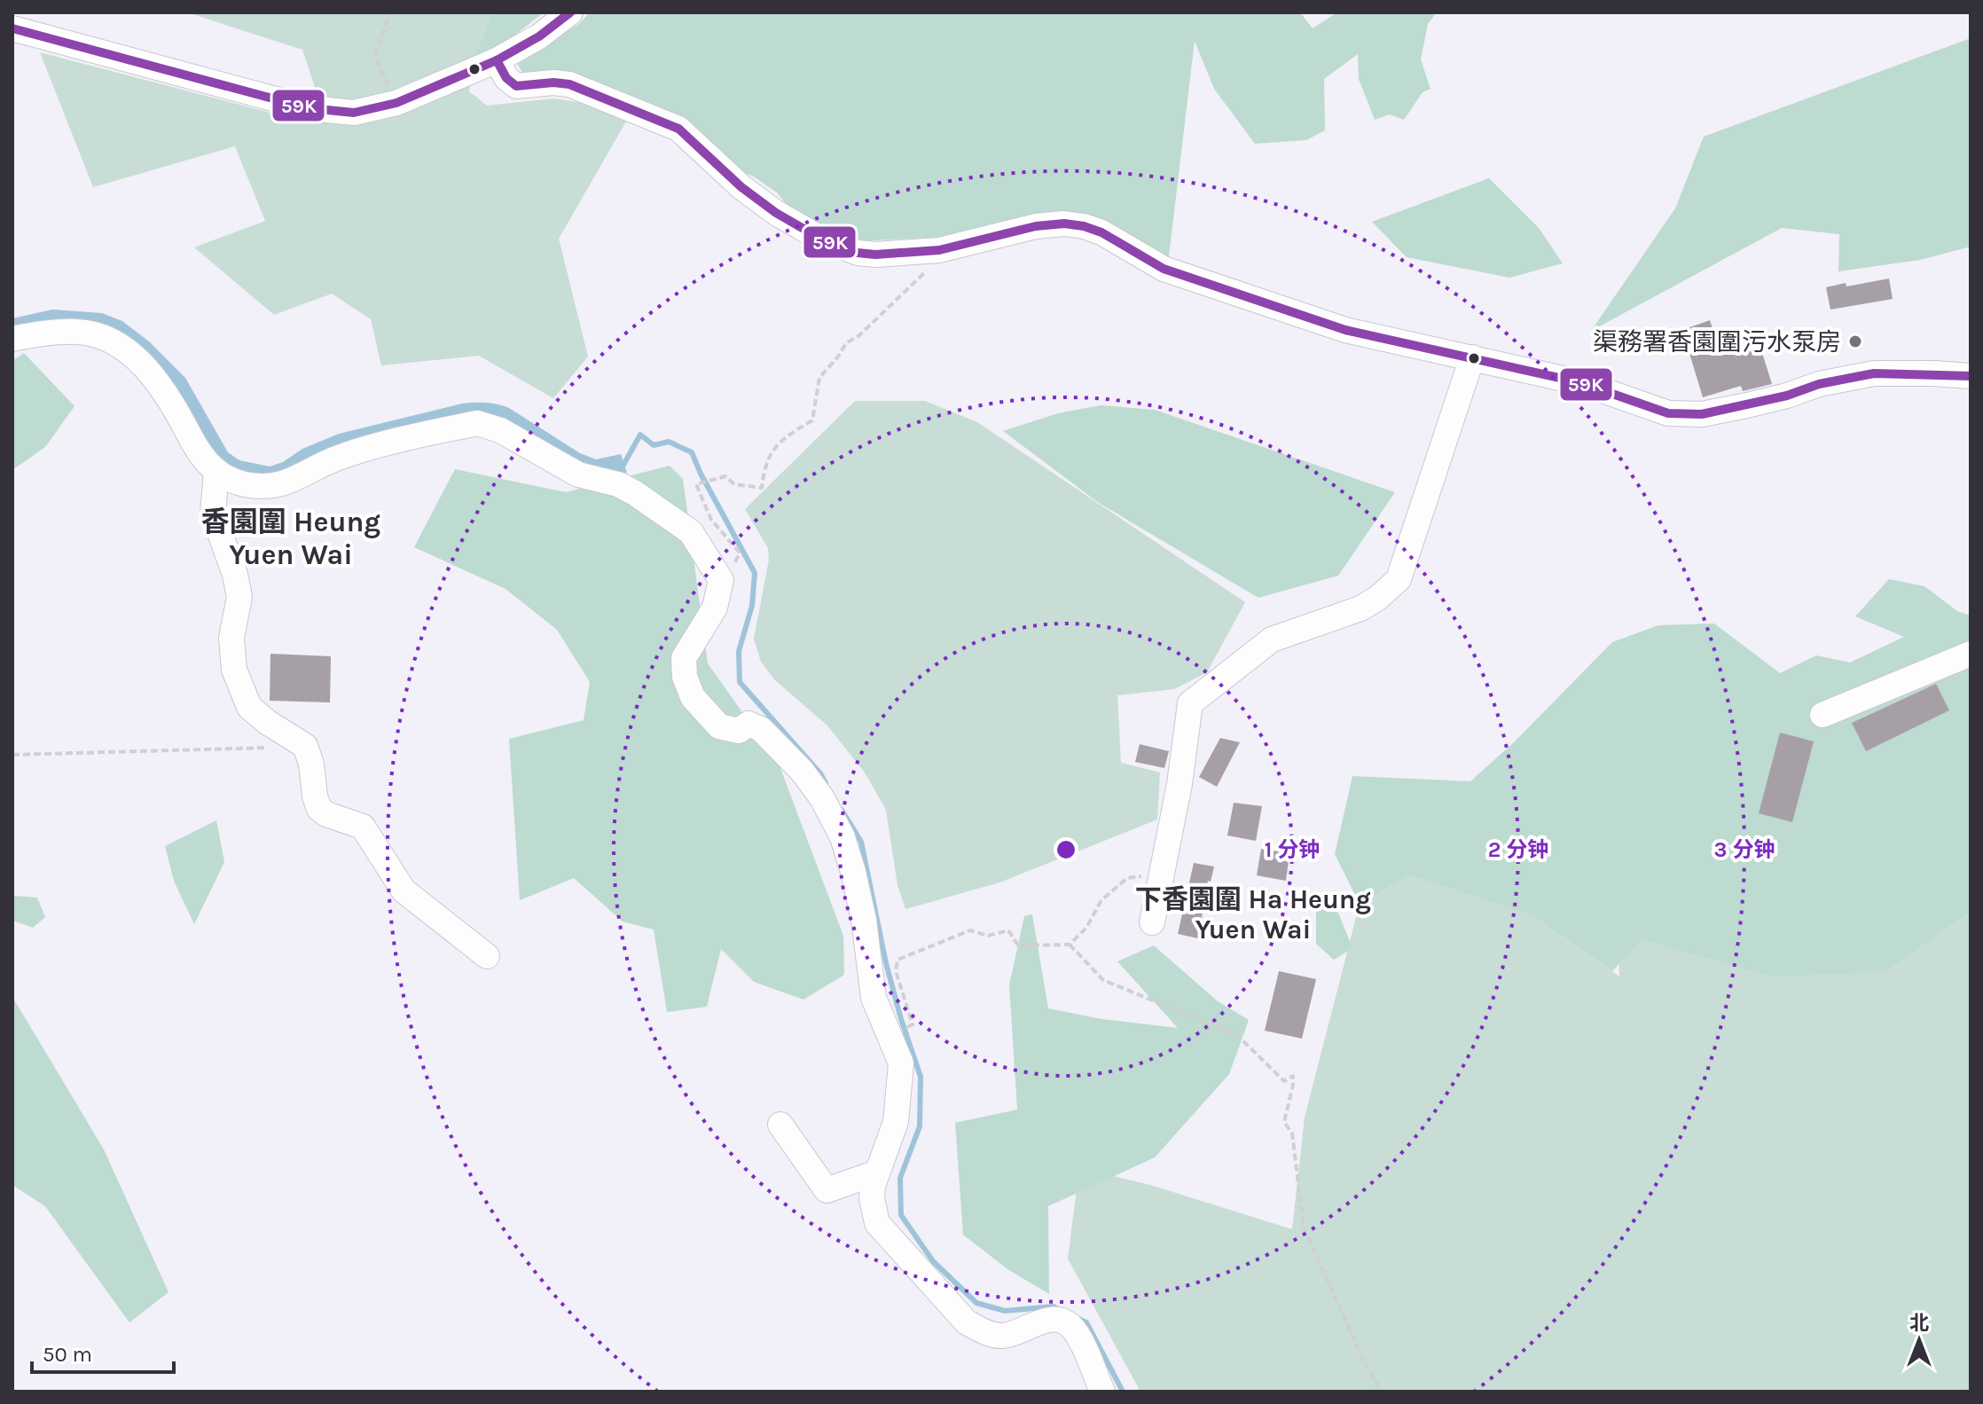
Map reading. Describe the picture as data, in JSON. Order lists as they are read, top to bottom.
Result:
{
  "districts": ["香園圍 Heung Yuen Wai", "下香園圍 Ha Heung Yuen Wai"],
  "places": ["渠務署香園圍污水泵房"],
  "lines": ["transit line 59K"],
  "scale_bar": "50 m",
  "north": "top",
  "rings": ["1 分钟", "2 分钟", "3 分钟"]
}
